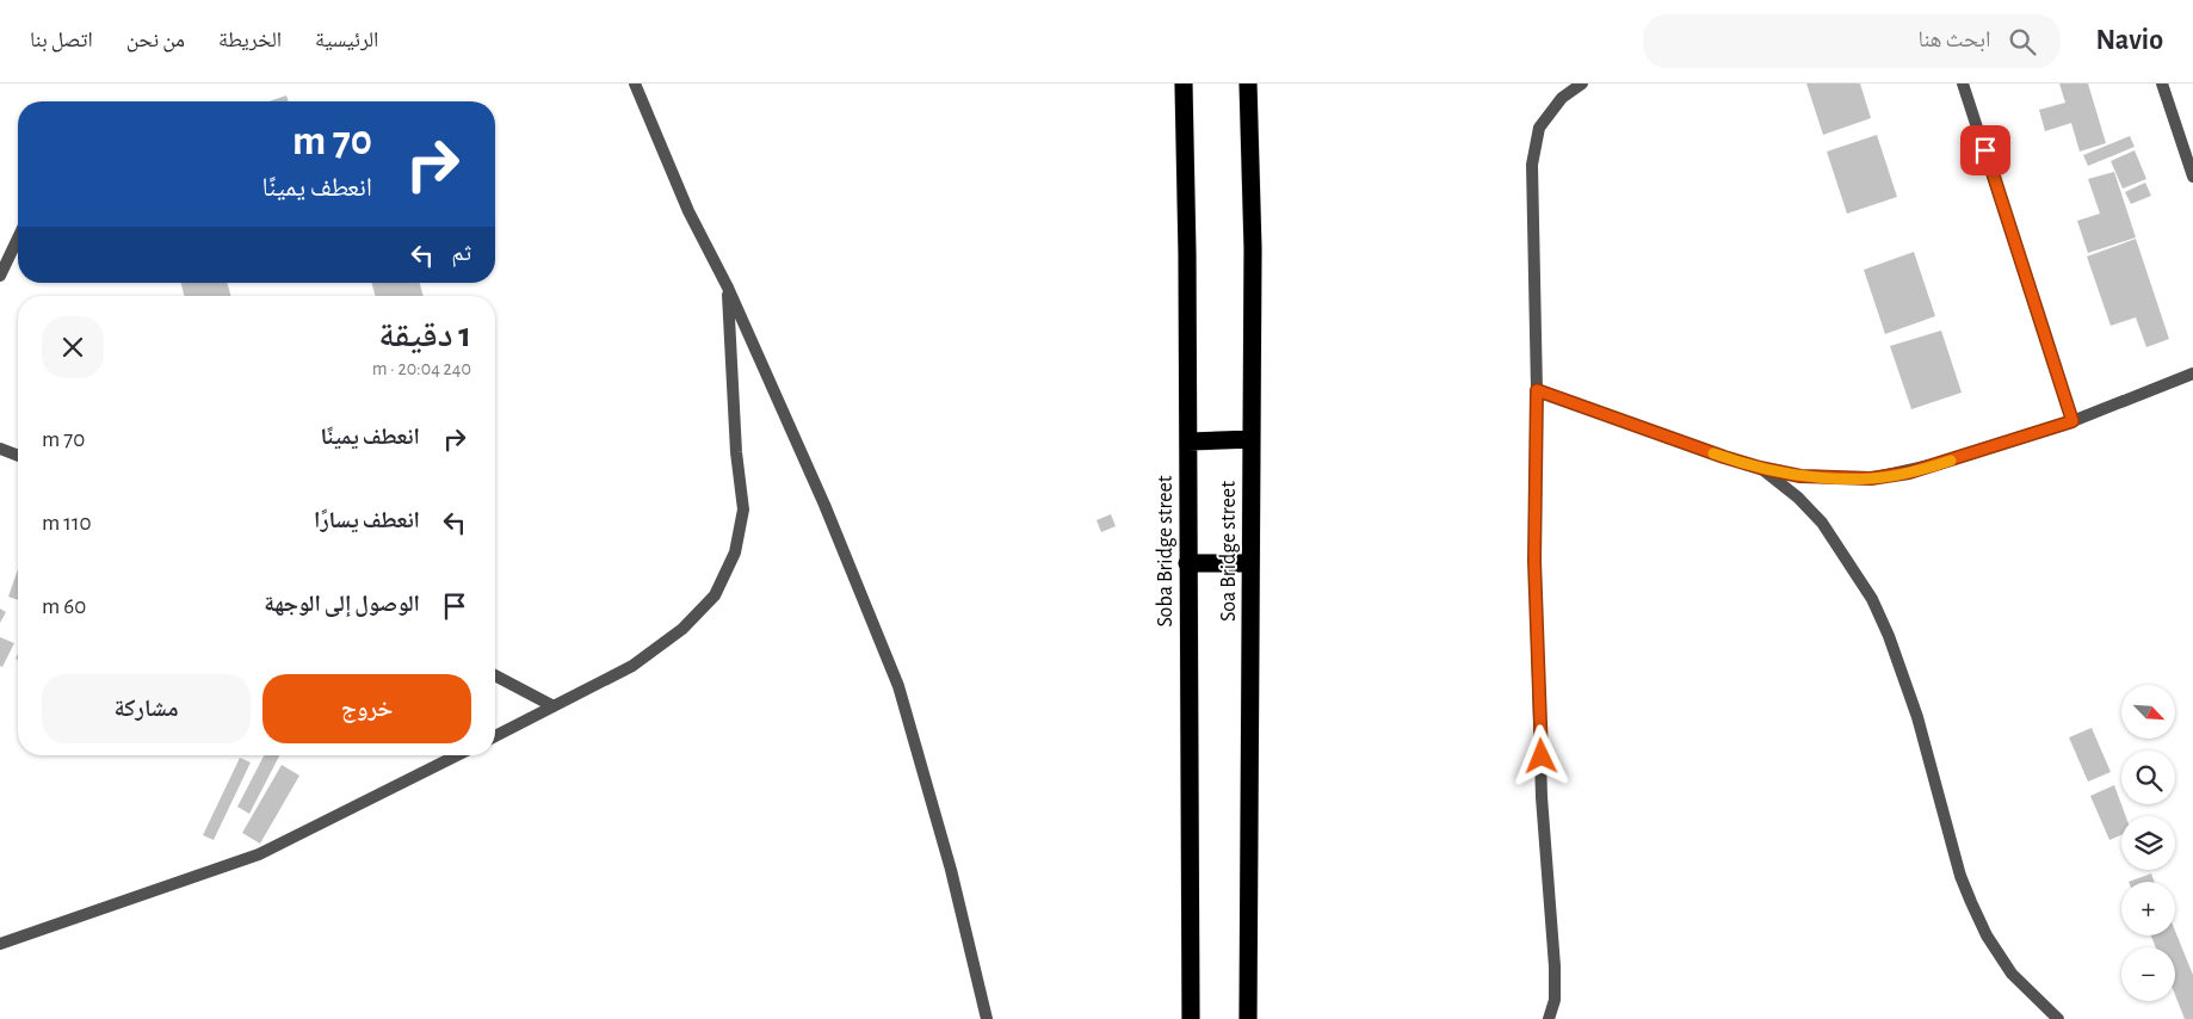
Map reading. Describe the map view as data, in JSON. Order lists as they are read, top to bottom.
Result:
{
  "streets": {
    "highway": ["Soba Bridge street", "Soa Bridge street"]
  },
  "north": "bottom right",
  "page": {
    "header": "Navio",
    "search": "ابحث هنا",
    "nav": [
      "الرئيسية",
      "الخريطة",
      "من نحن",
      "اتصل بنا"
    ],
    "turn": ["70 m", "انعطف يمينًا"],
    "then": "ثم",
    "heading": ["1 دقيقة", "240 m · 20:04"],
    "list": [
      {
        "name": "انعطف يمينًا",
        "value": "70 m"
      },
      {
        "name": "انعطف يسارًا",
        "value": "110 m"
      },
      {
        "name": "الوصول إلى الوجهة",
        "value": "60 m"
      }
    ],
    "buttons": ["خروج", "مشاركة"],
    "map_buttons": ["+", "−"]
  }
}
